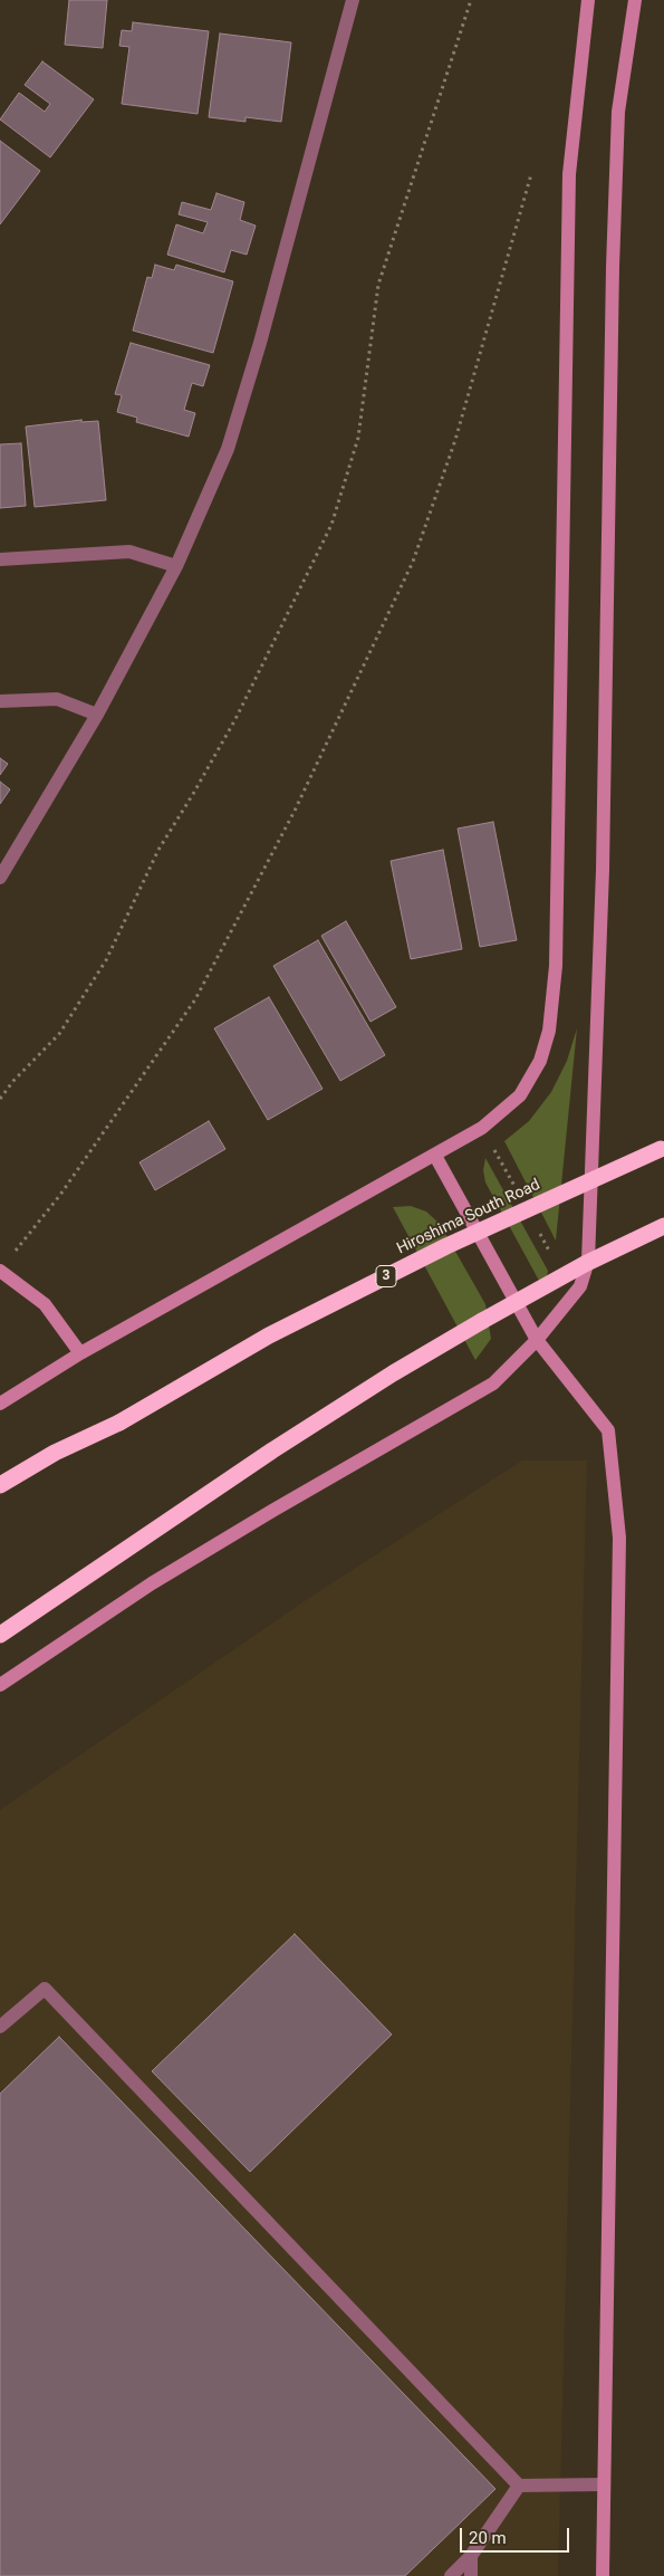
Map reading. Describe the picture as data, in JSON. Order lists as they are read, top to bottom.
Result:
{
  "streets": {
    "highway": ["Hiroshima South Road", "3"]
  },
  "scale_bar": "20 m"
}
